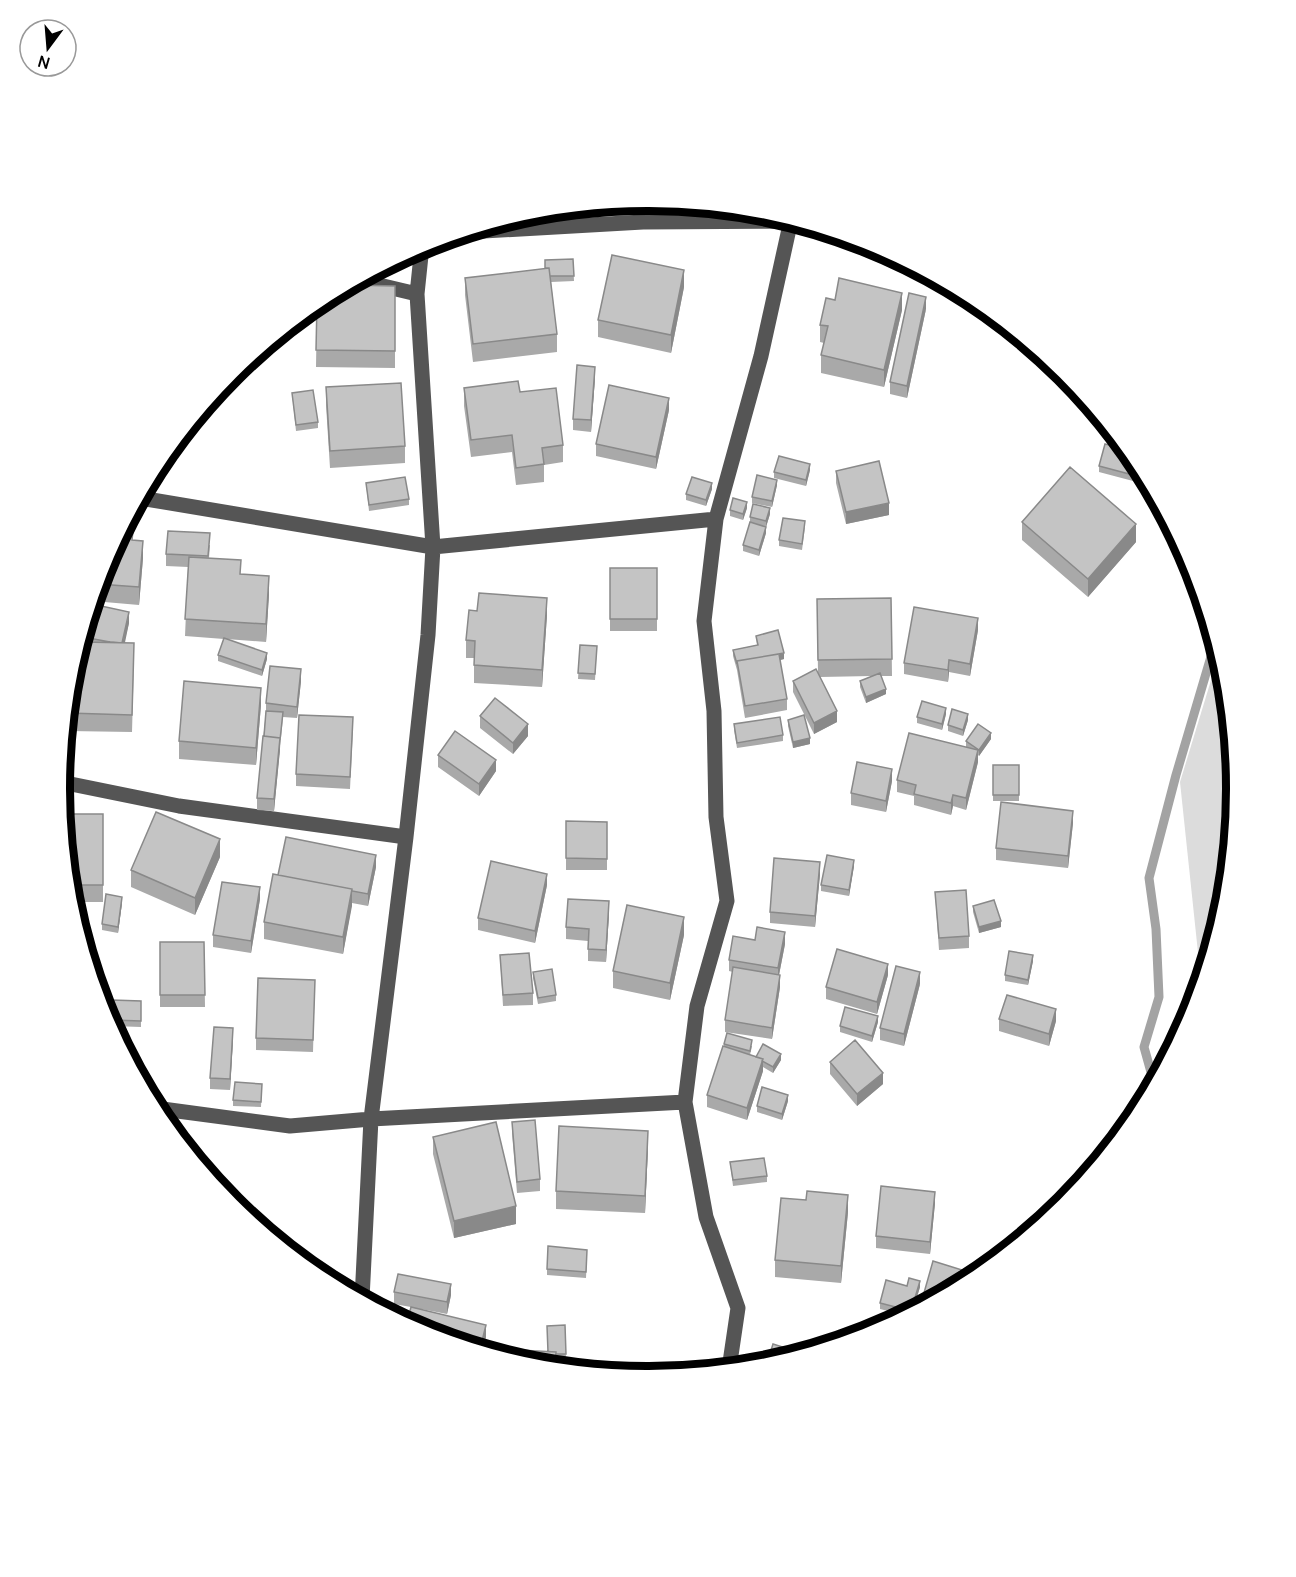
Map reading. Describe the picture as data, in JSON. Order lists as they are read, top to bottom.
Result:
{
  "north": "bottom"
}
